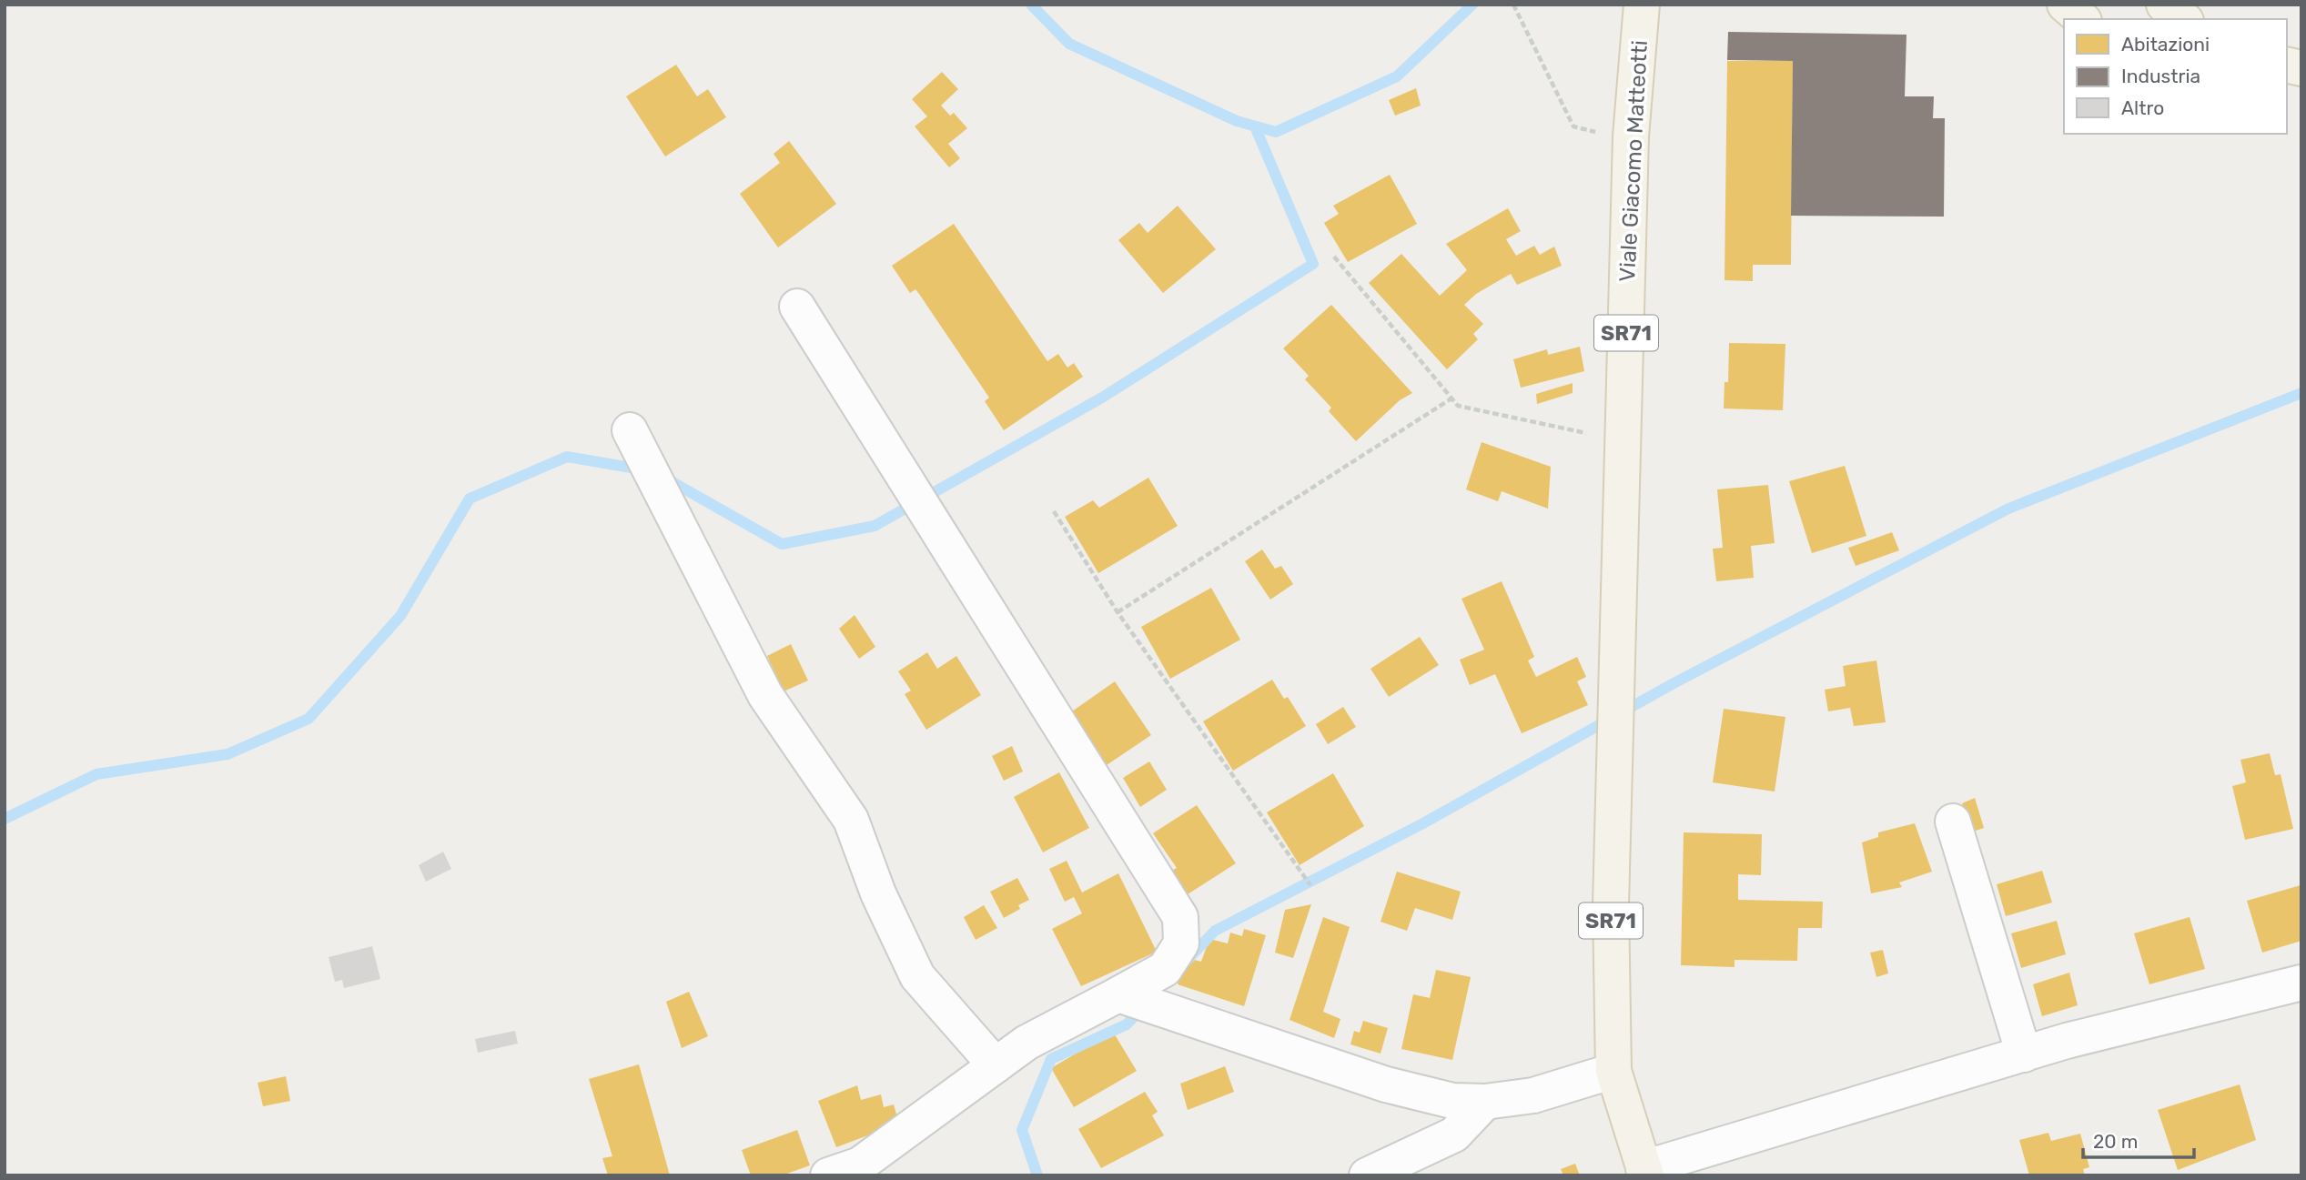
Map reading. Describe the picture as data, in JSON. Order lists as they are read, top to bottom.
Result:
{
  "streets": {
    "main road": ["Viale Giacomo Matteotti", "SR71"]
  },
  "crossings": [
    ["Viale Giacomo Matteotti", "SR71"]
  ],
  "legend": ["Abitazioni", "Industria", "Altro"],
  "scale_bar": "20 m"
}
